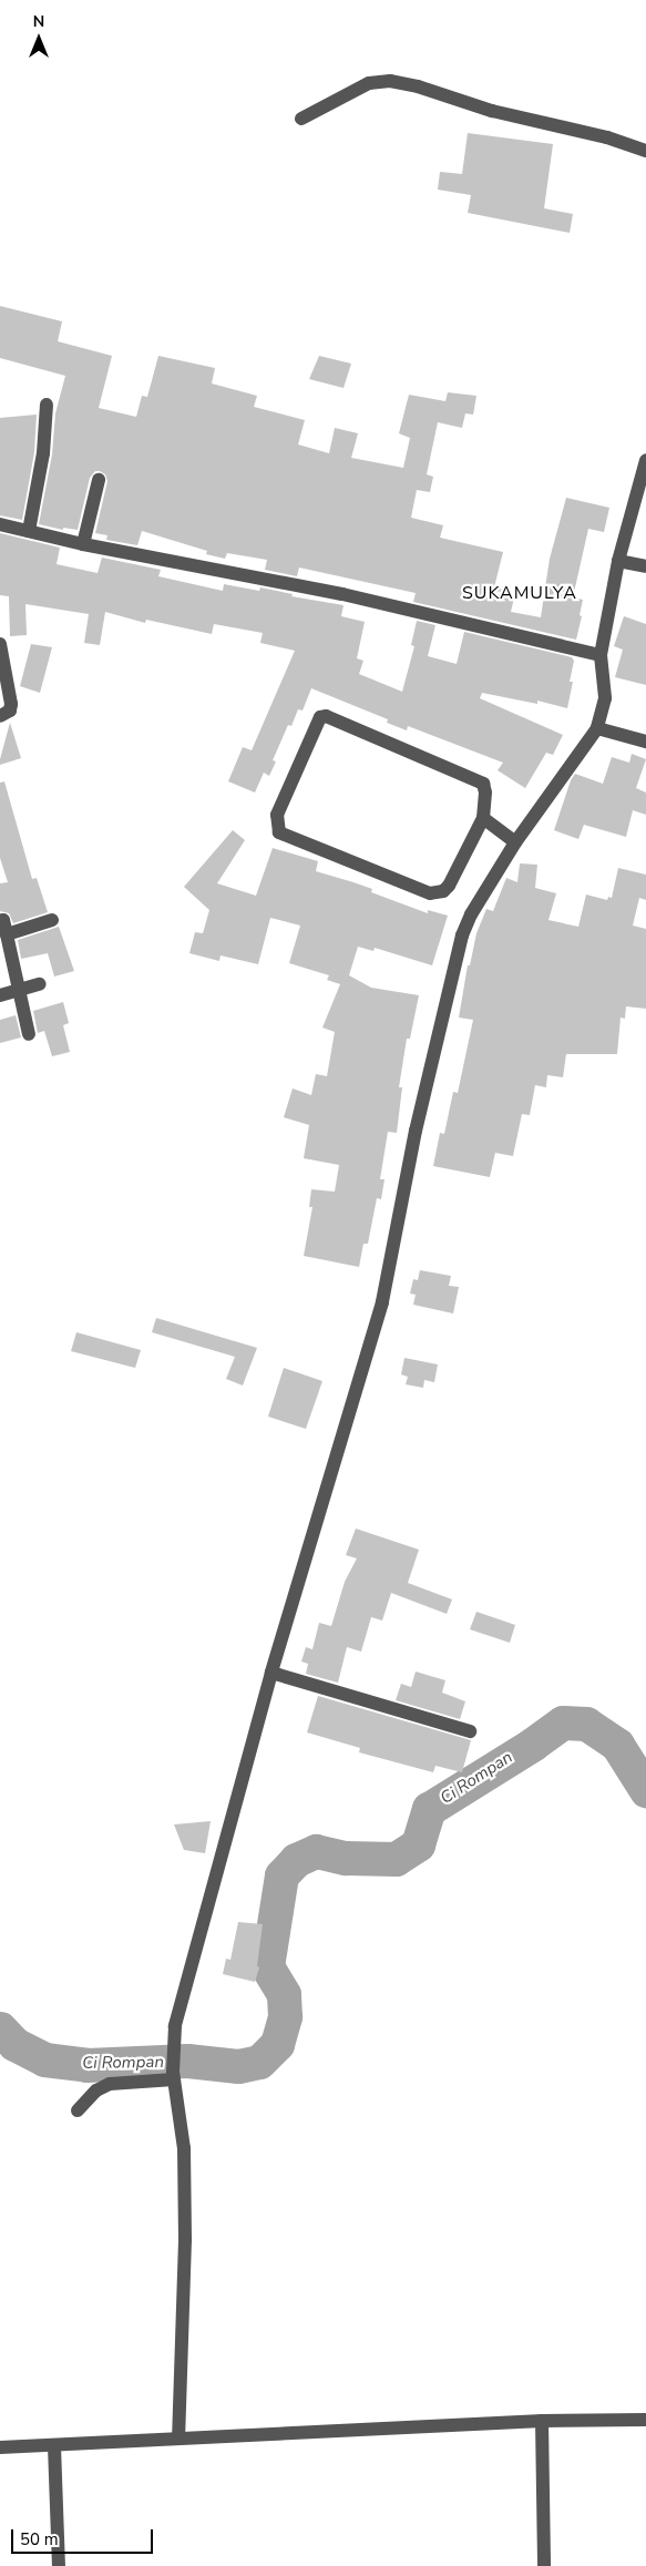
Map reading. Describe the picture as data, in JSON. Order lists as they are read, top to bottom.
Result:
{
  "districts": ["SUKAMULYA"],
  "water": ["Ci Rompan"],
  "scale_bar": "50 m",
  "north": "top"
}
